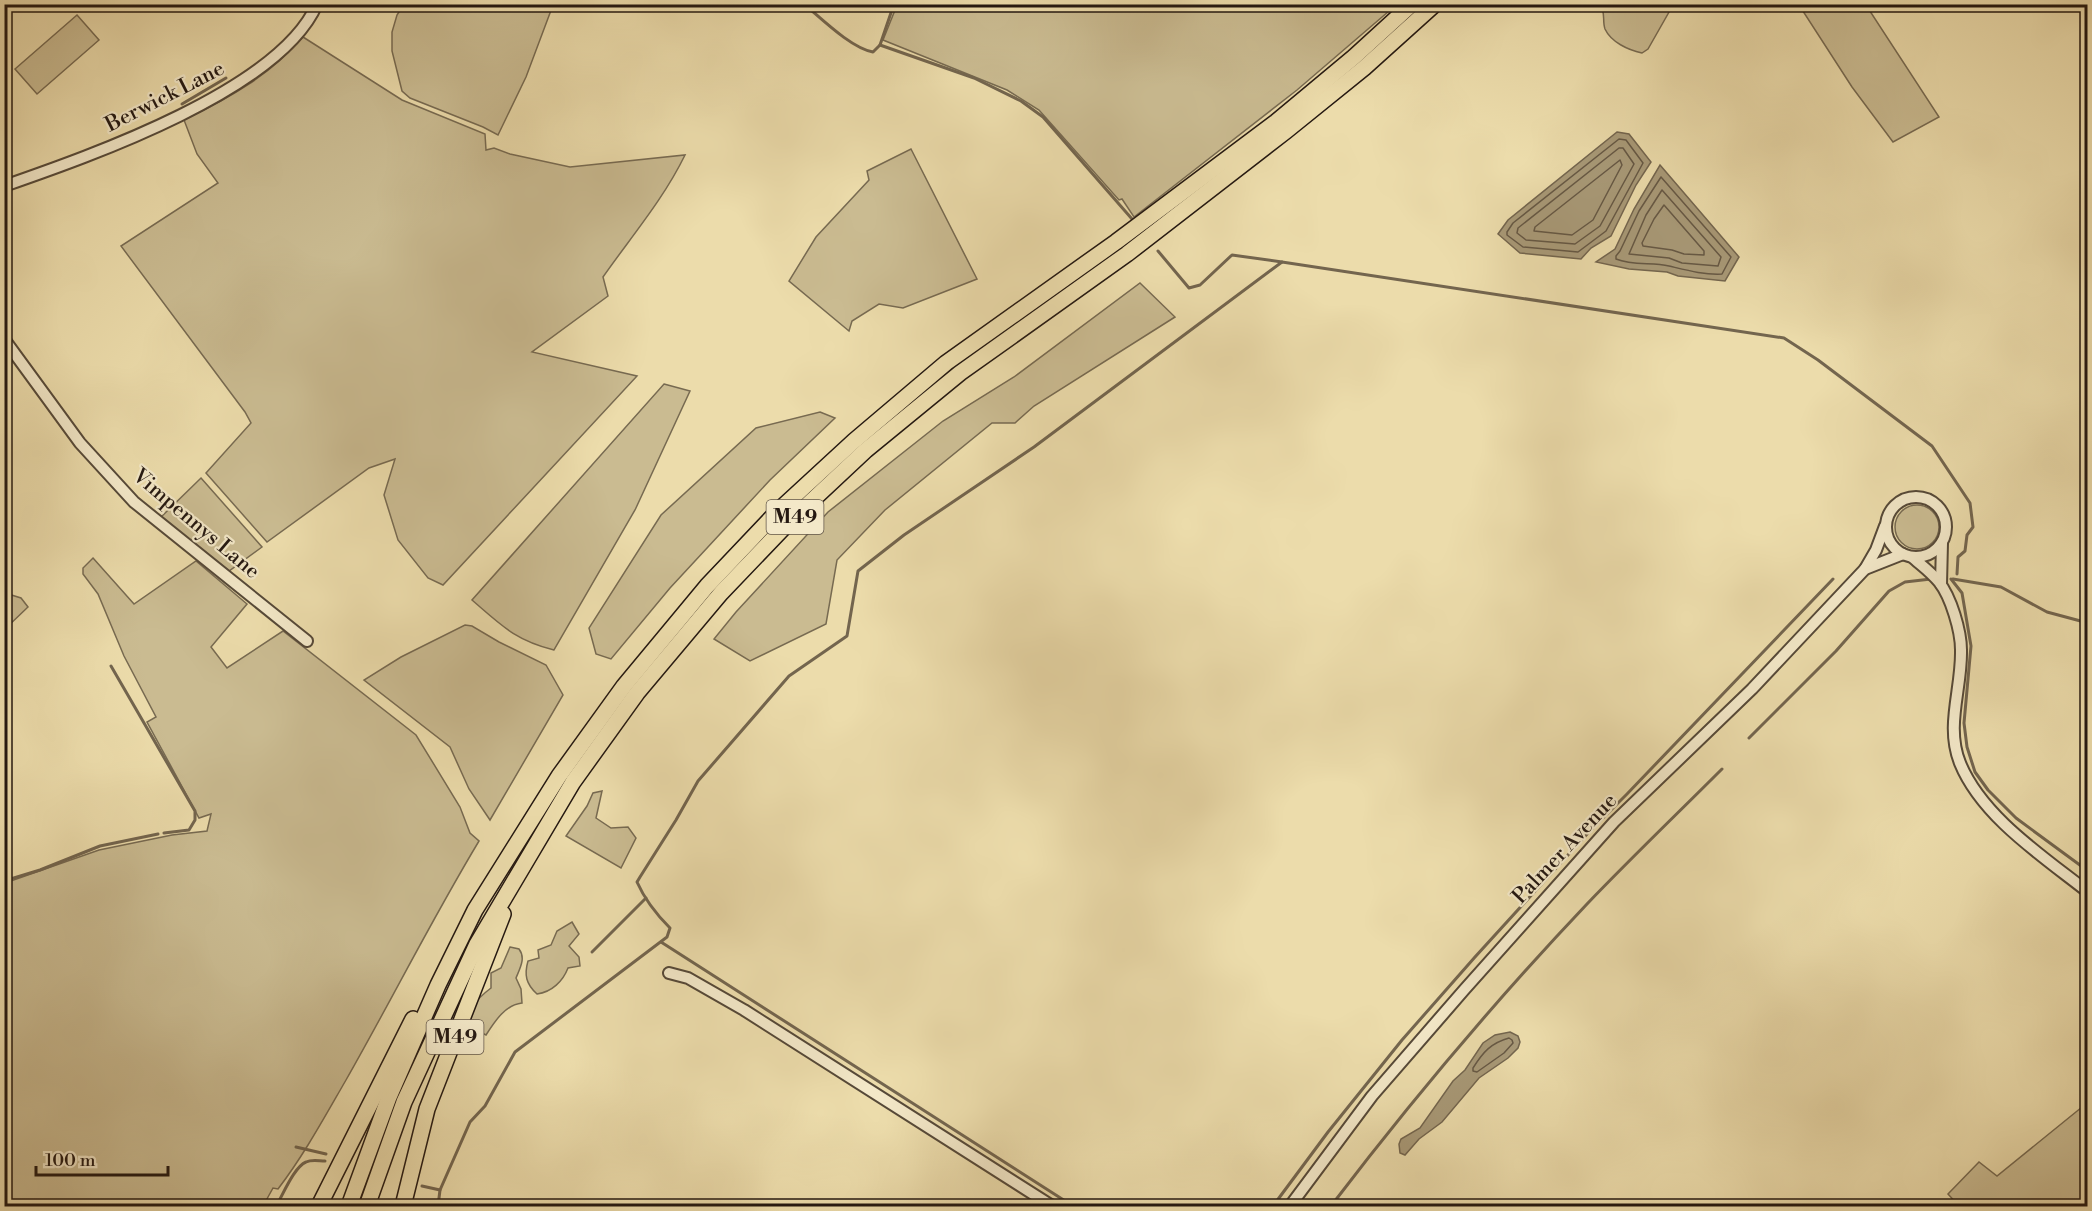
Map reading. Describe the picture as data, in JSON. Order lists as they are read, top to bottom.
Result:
{
  "streets": {
    "highway": ["M49"],
    "street": ["Berwick Lane", "Vimpennys Lane", "Palmer Avenue"]
  },
  "scale_bar": "100 m"
}
